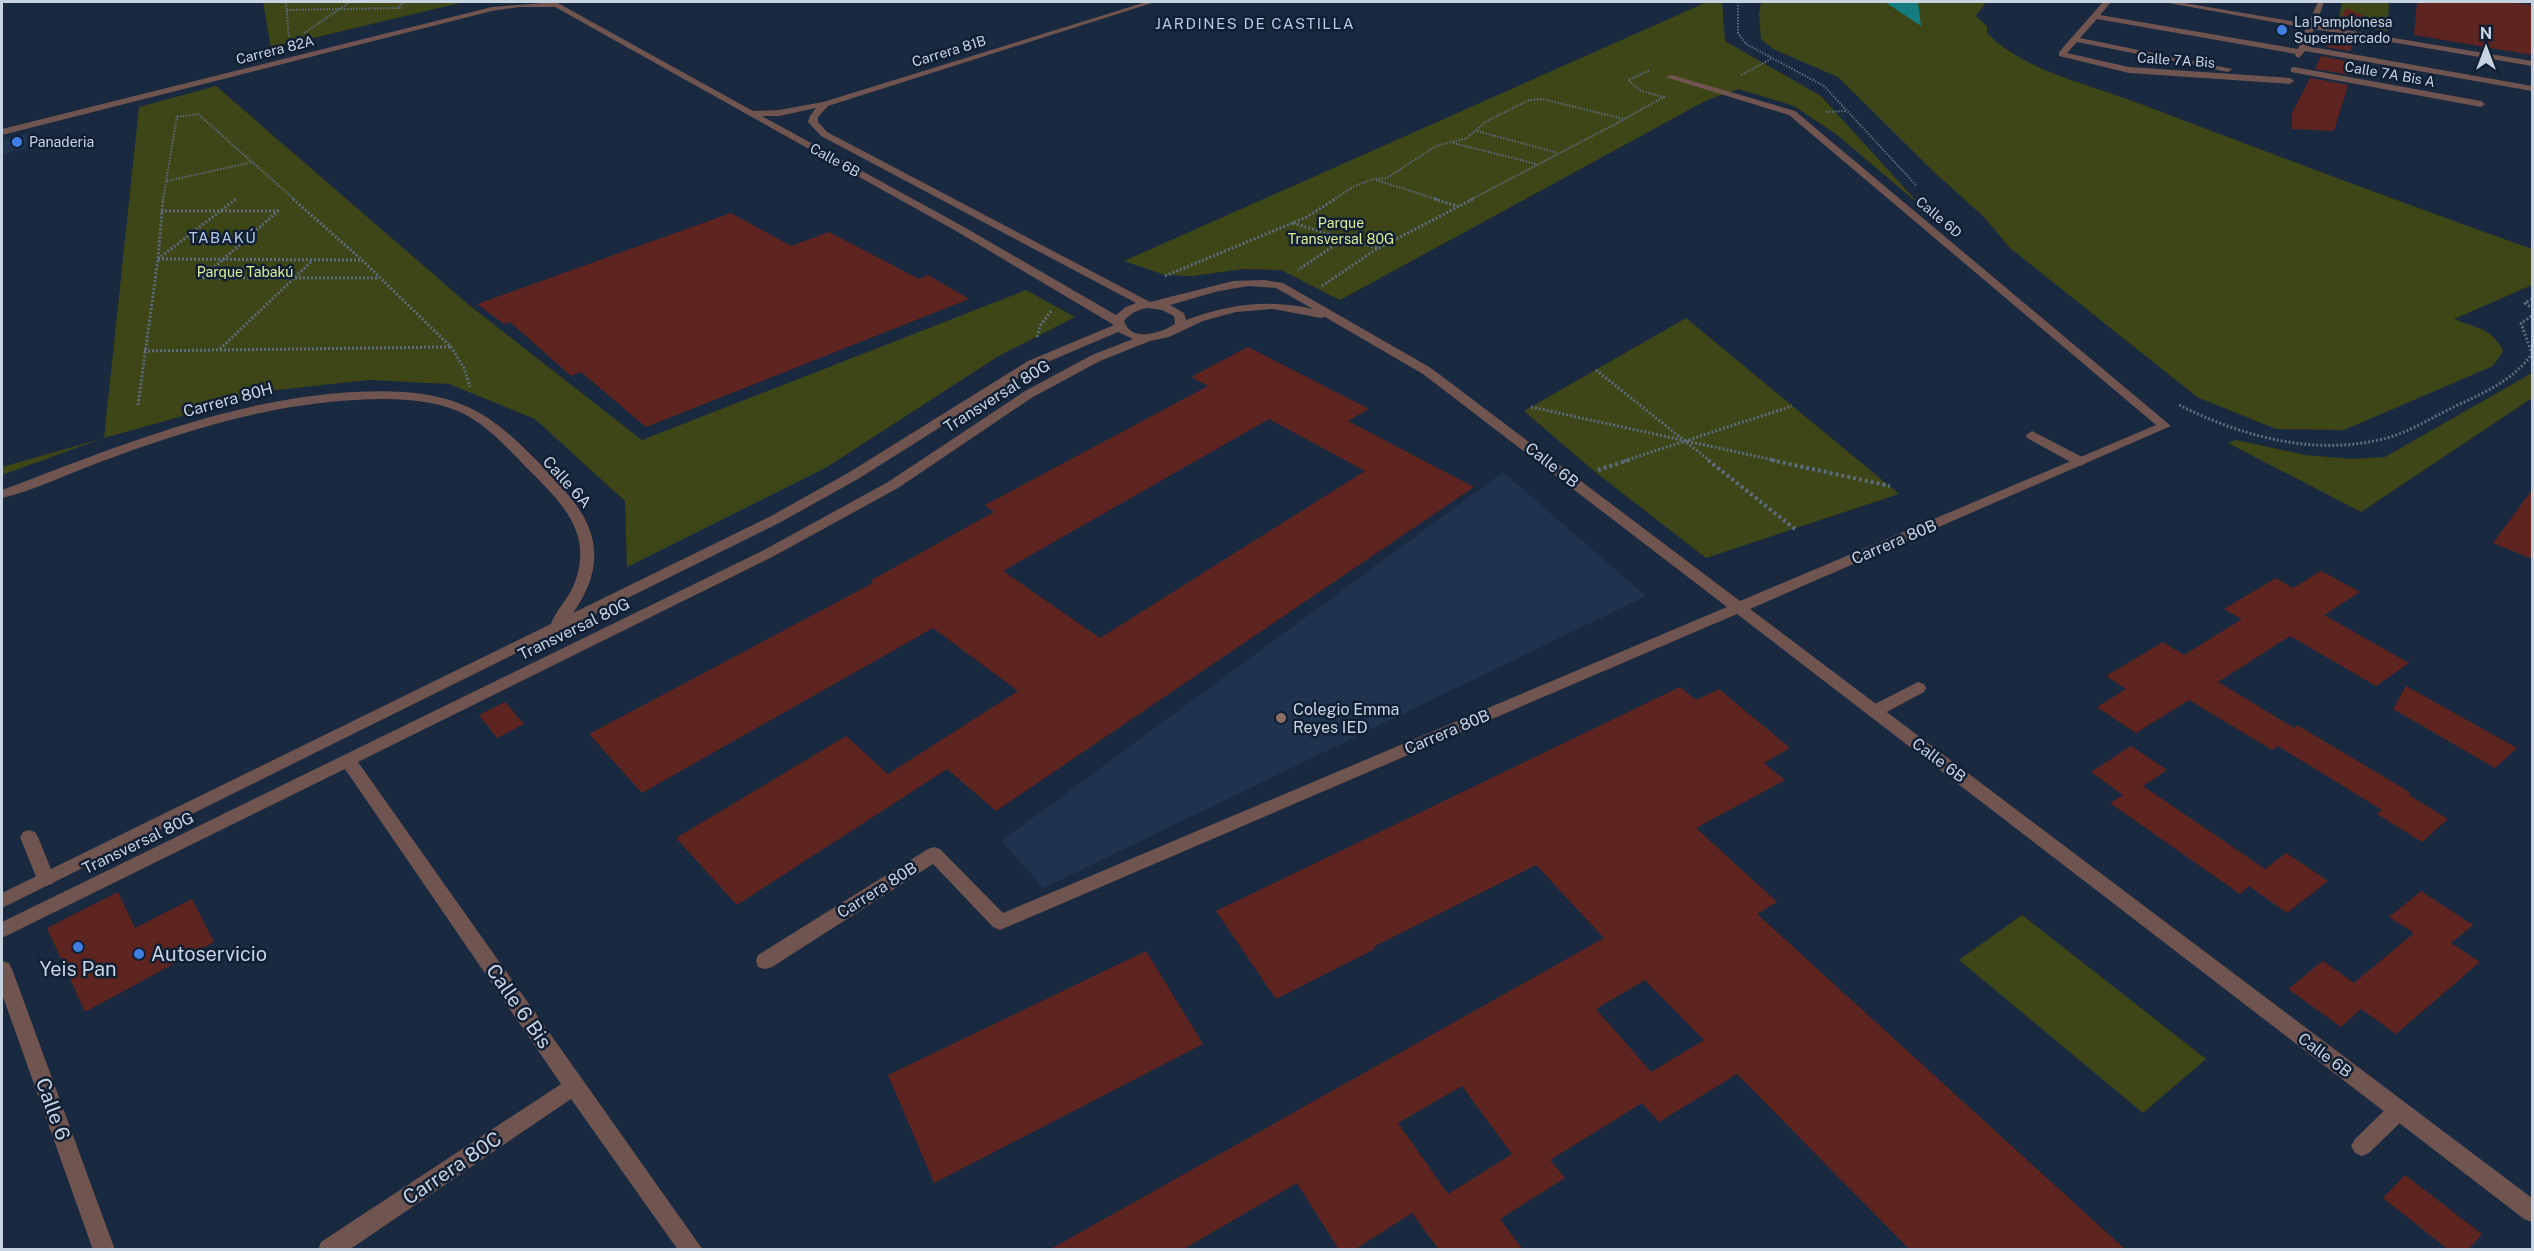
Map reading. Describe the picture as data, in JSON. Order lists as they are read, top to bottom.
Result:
{
  "streets": {
    "street": [
      "Carrera 82A",
      "Carrera 81B",
      "Calle 7A Bis",
      "Calle 7A Bis A",
      "Calle 6B",
      "Calle 6D",
      "Transversal 80G",
      "Carrera 80H",
      "Calle 6A",
      "Carrera 80B",
      "Calle 6 Bis",
      "Calle 6",
      "Carrera 80C"
    ]
  },
  "crossings": [
    ["Carrera 82A", "Calle 6B"],
    ["Carrera 81B", "Calle 6B"],
    ["Calle 6B", "Transversal 80G"],
    ["Calle 6B", "Carrera 80B"],
    ["Calle 6D", "Carrera 80B"],
    ["Transversal 80G", "Calle 6A"],
    ["Transversal 80G", "Calle 6 Bis"],
    ["Carrera 80H", "Calle 6A"],
    ["Calle 6 Bis", "Carrera 80C"]
  ],
  "districts": ["JARDINES DE CASTILLA", "TABAKÚ"],
  "parks": ["Parque Transversal 80G", "Parque Tabakú"],
  "places": [
    "La Pamplonesa Supermercado",
    "Panaderia",
    "Colegio Emma Reyes IED",
    "Yeis Pan",
    "Autoservicio"
  ],
  "north": "top"
}
